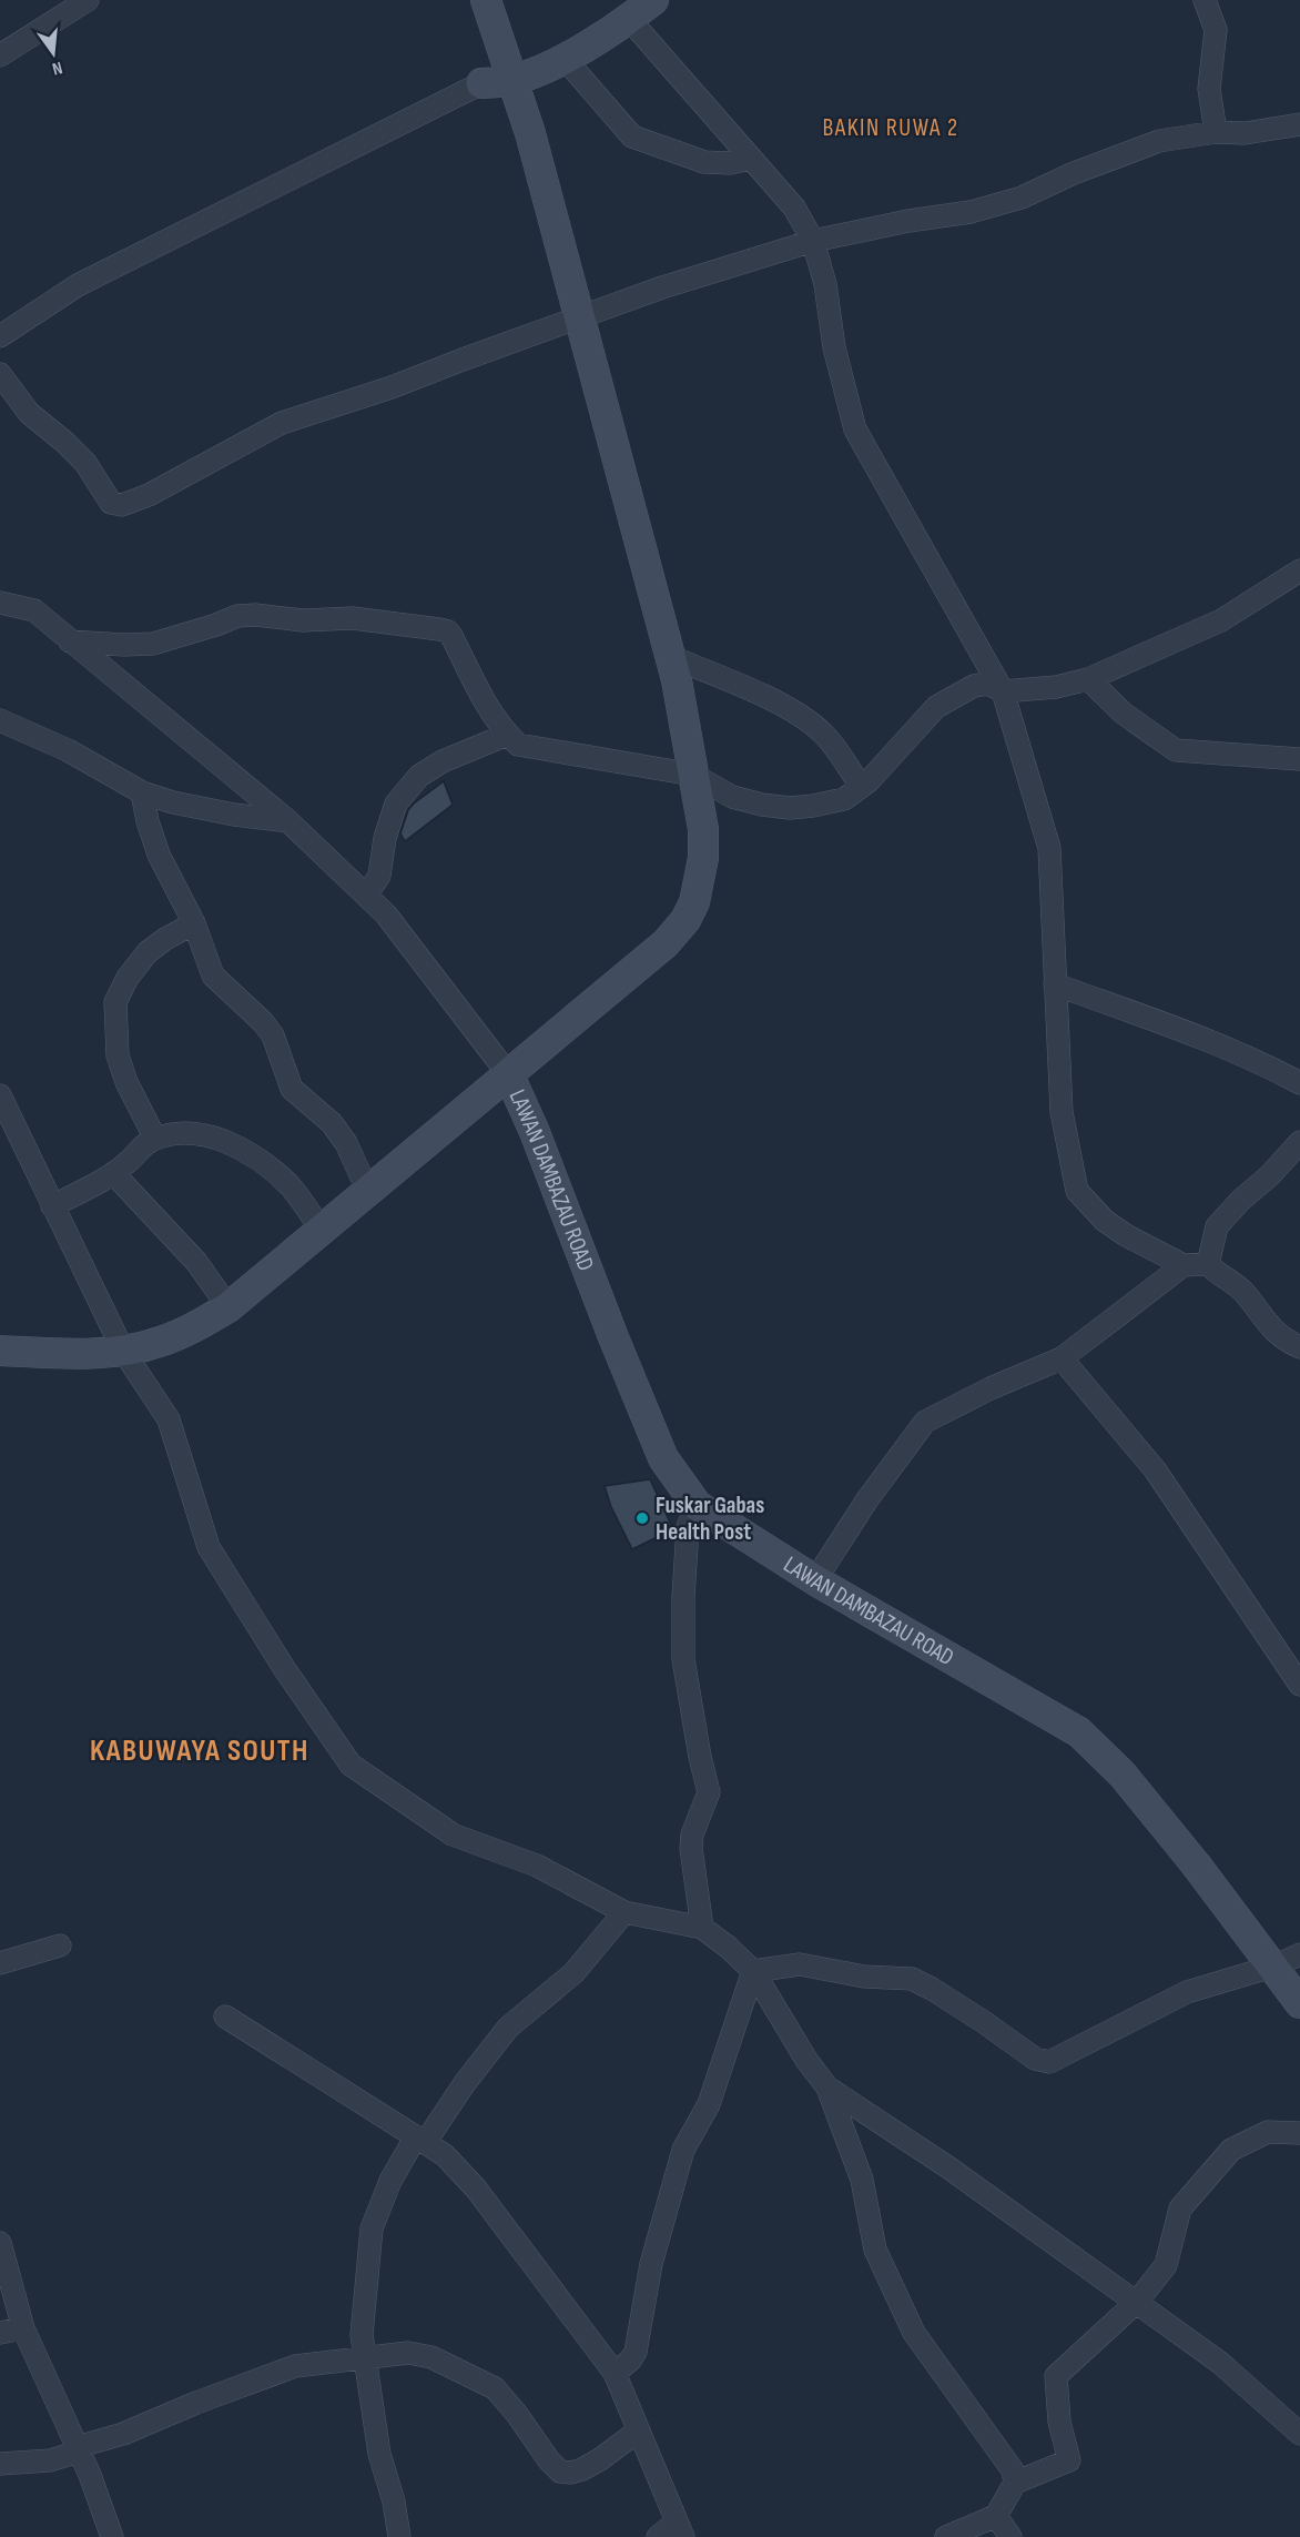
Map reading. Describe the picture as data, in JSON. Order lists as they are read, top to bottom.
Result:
{
  "streets": {
    "main road": ["LAWAN DAMBAZAU ROAD"]
  },
  "districts": ["BAKIN RUWA 2", "KABUWAYA SOUTH"],
  "places": ["Fuskar Gabas Health Post"],
  "north": "bottom"
}
